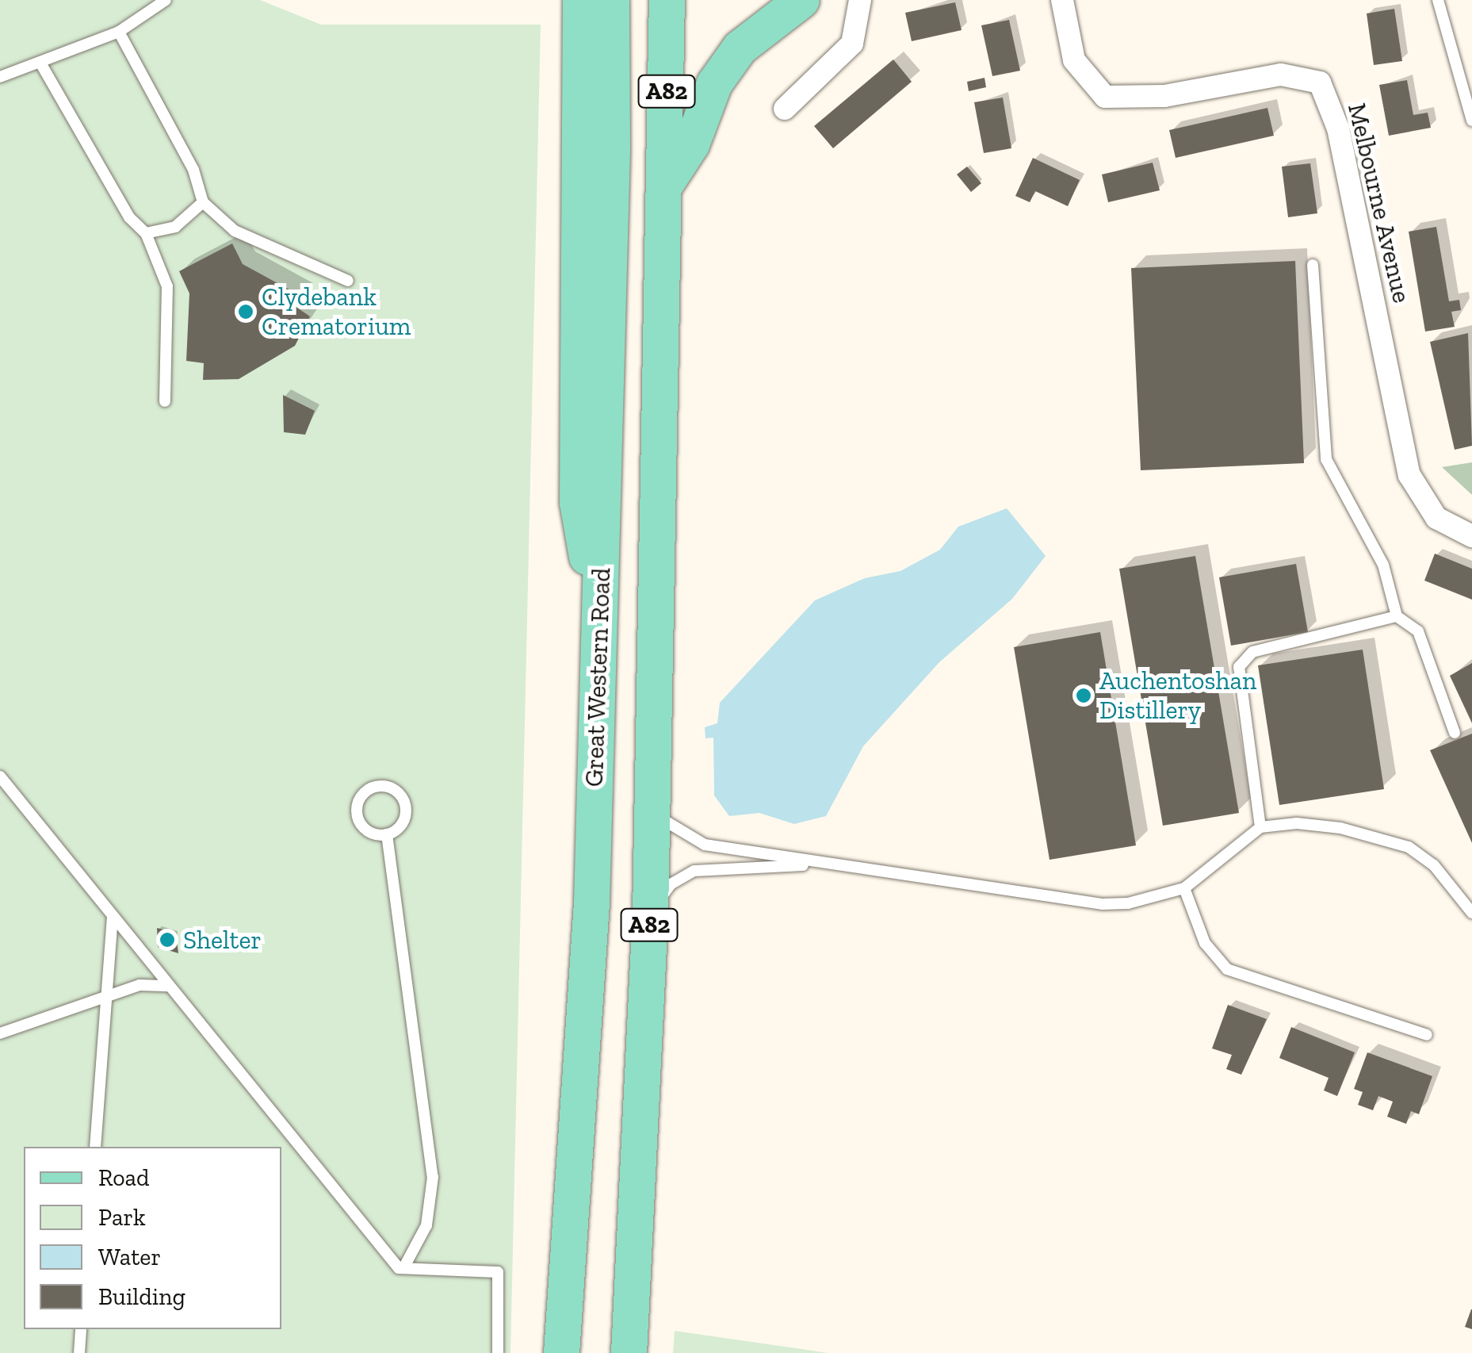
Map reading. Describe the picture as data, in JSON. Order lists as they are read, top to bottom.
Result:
{
  "streets": {
    "main road": ["A82", "Great Western Road"],
    "street": ["Melbourne Avenue"]
  },
  "places": ["Clydebank Crematorium", "Auchentoshan Distillery", "Shelter"],
  "legend": [
    "Road",
    "Park",
    "Water",
    "Building"
  ]
}
